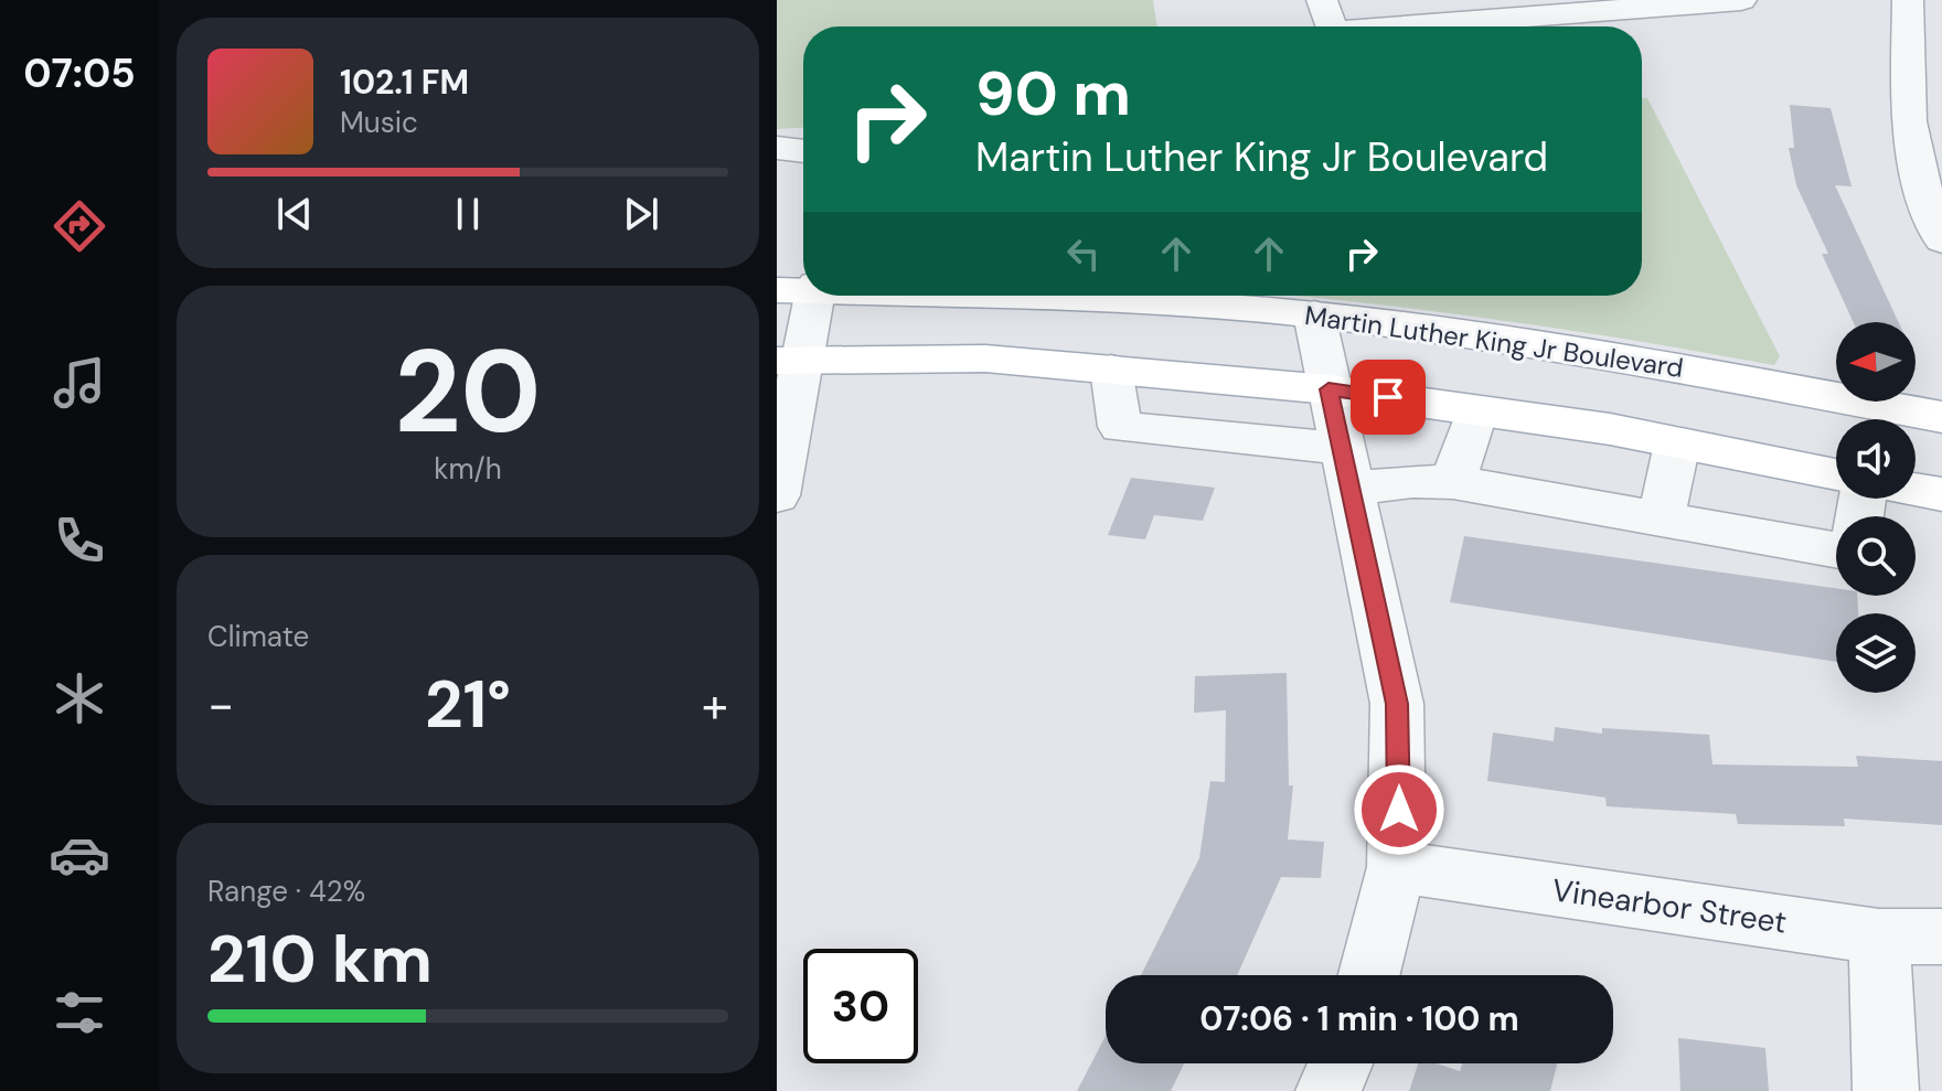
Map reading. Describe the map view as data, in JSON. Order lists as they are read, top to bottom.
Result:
{
  "streets": {
    "main road": ["Martin Luther King Jr Boulevard"],
    "street": ["Vinearbor Street"]
  },
  "north": "left",
  "page": {
    "tabs": "07:05",
    "turn": ["90 m", "Martin Luther King Jr Boulevard"],
    "song": ["102.1 FM", "Music"],
    "tile": [
      ["20", "km/h"],
      "Climate",
      ["Range · 42%", "210 km"]
    ],
    "heat": ["−", "21°", "+"],
    "limit": "30",
    "trip": "07:06 · 1 min · 100 m"
  }
}
